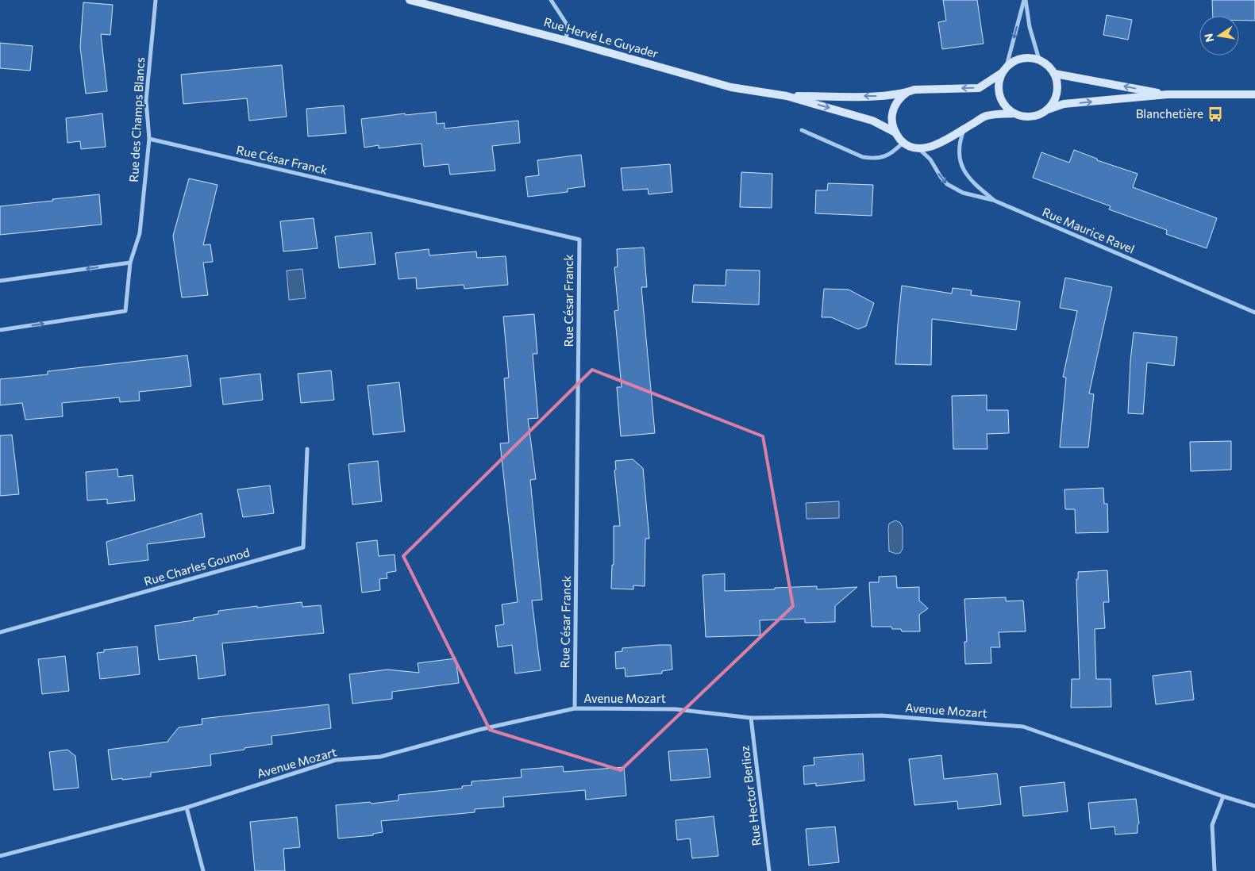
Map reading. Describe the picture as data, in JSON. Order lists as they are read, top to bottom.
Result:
{
  "streets": {
    "street": [
      "Rue Hervé Le Guyader",
      "Rue des Champs Blancs",
      "Rue César Franck",
      "Rue Maurice Ravel",
      "Rue Charles Gounod",
      "Avenue Mozart",
      "Rue Hector Berlioz"
    ]
  },
  "crossings": [
    ["Rue des Champs Blancs", "Rue César Franck"],
    ["Rue César Franck", "Avenue Mozart"],
    ["Avenue Mozart", "Rue Hector Berlioz"]
  ],
  "places": {
    "bus stop": ["Blanchetière"]
  },
  "north": "left"
}
